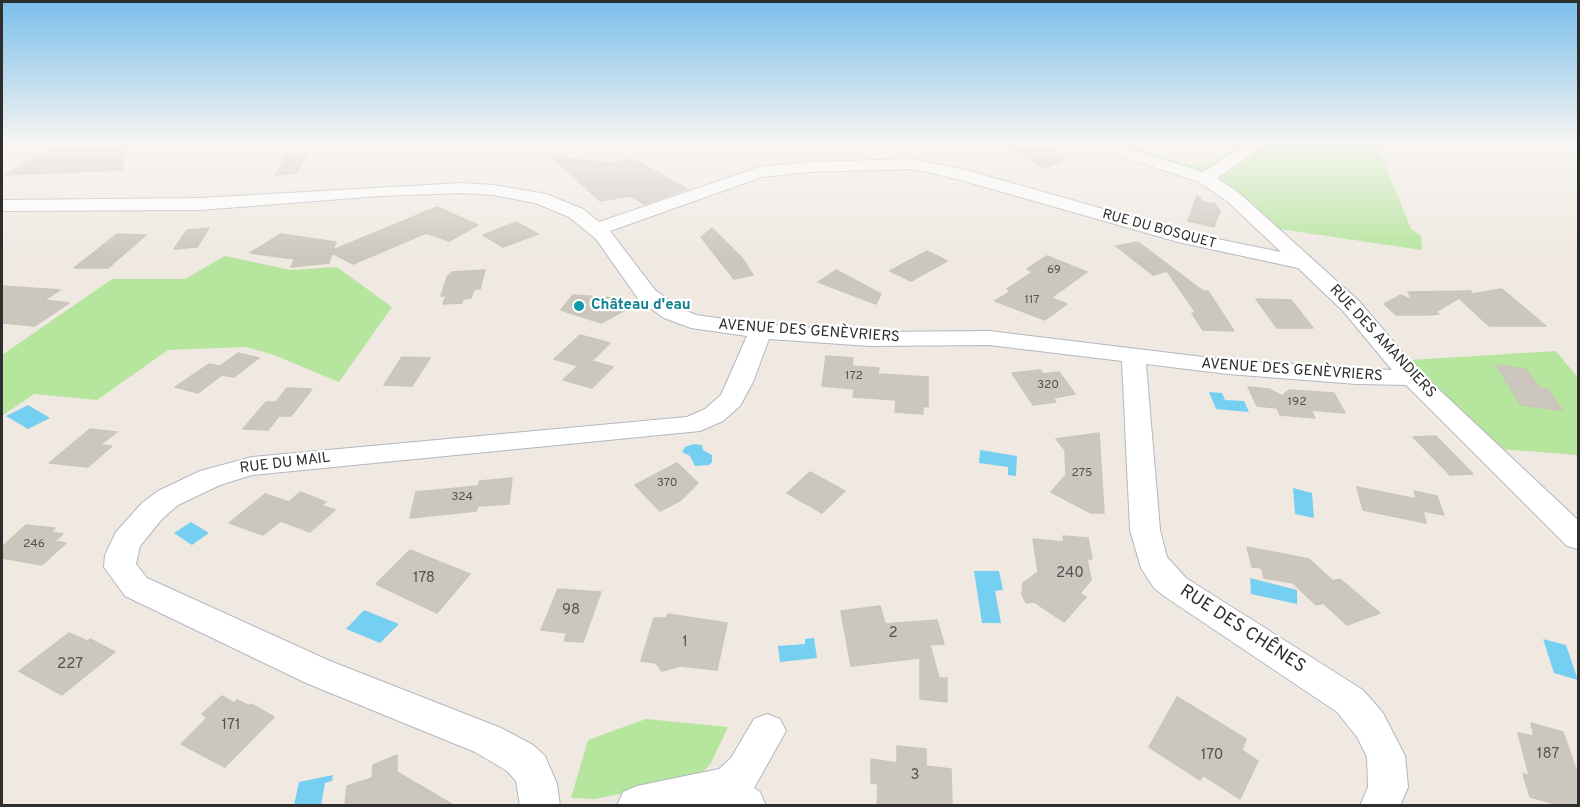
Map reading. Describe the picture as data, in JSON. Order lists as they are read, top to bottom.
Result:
{
  "streets": {
    "street": [
      "RUE DU BOSQUET",
      "AVENUE DES GENÈVRIERS",
      "RUE DES AMANDIERS",
      "RUE DU MAIL",
      "RUE DES CHÊNES"
    ]
  },
  "crossings": [
    ["RUE DU BOSQUET", "AVENUE DES GENÈVRIERS"],
    ["RUE DU BOSQUET", "RUE DES AMANDIERS"],
    ["AVENUE DES GENÈVRIERS", "RUE DES AMANDIERS"],
    ["AVENUE DES GENÈVRIERS", "RUE DU MAIL"],
    ["AVENUE DES GENÈVRIERS", "RUE DES CHÊNES"]
  ],
  "places": ["Château d'eau"],
  "house_numbers": [
    "69",
    "117",
    "172",
    "320",
    "192",
    "275",
    "370",
    "324",
    "246",
    "240",
    "178",
    "98",
    "2",
    "1",
    "227",
    "171",
    "187",
    "170",
    "3"
  ]
}
